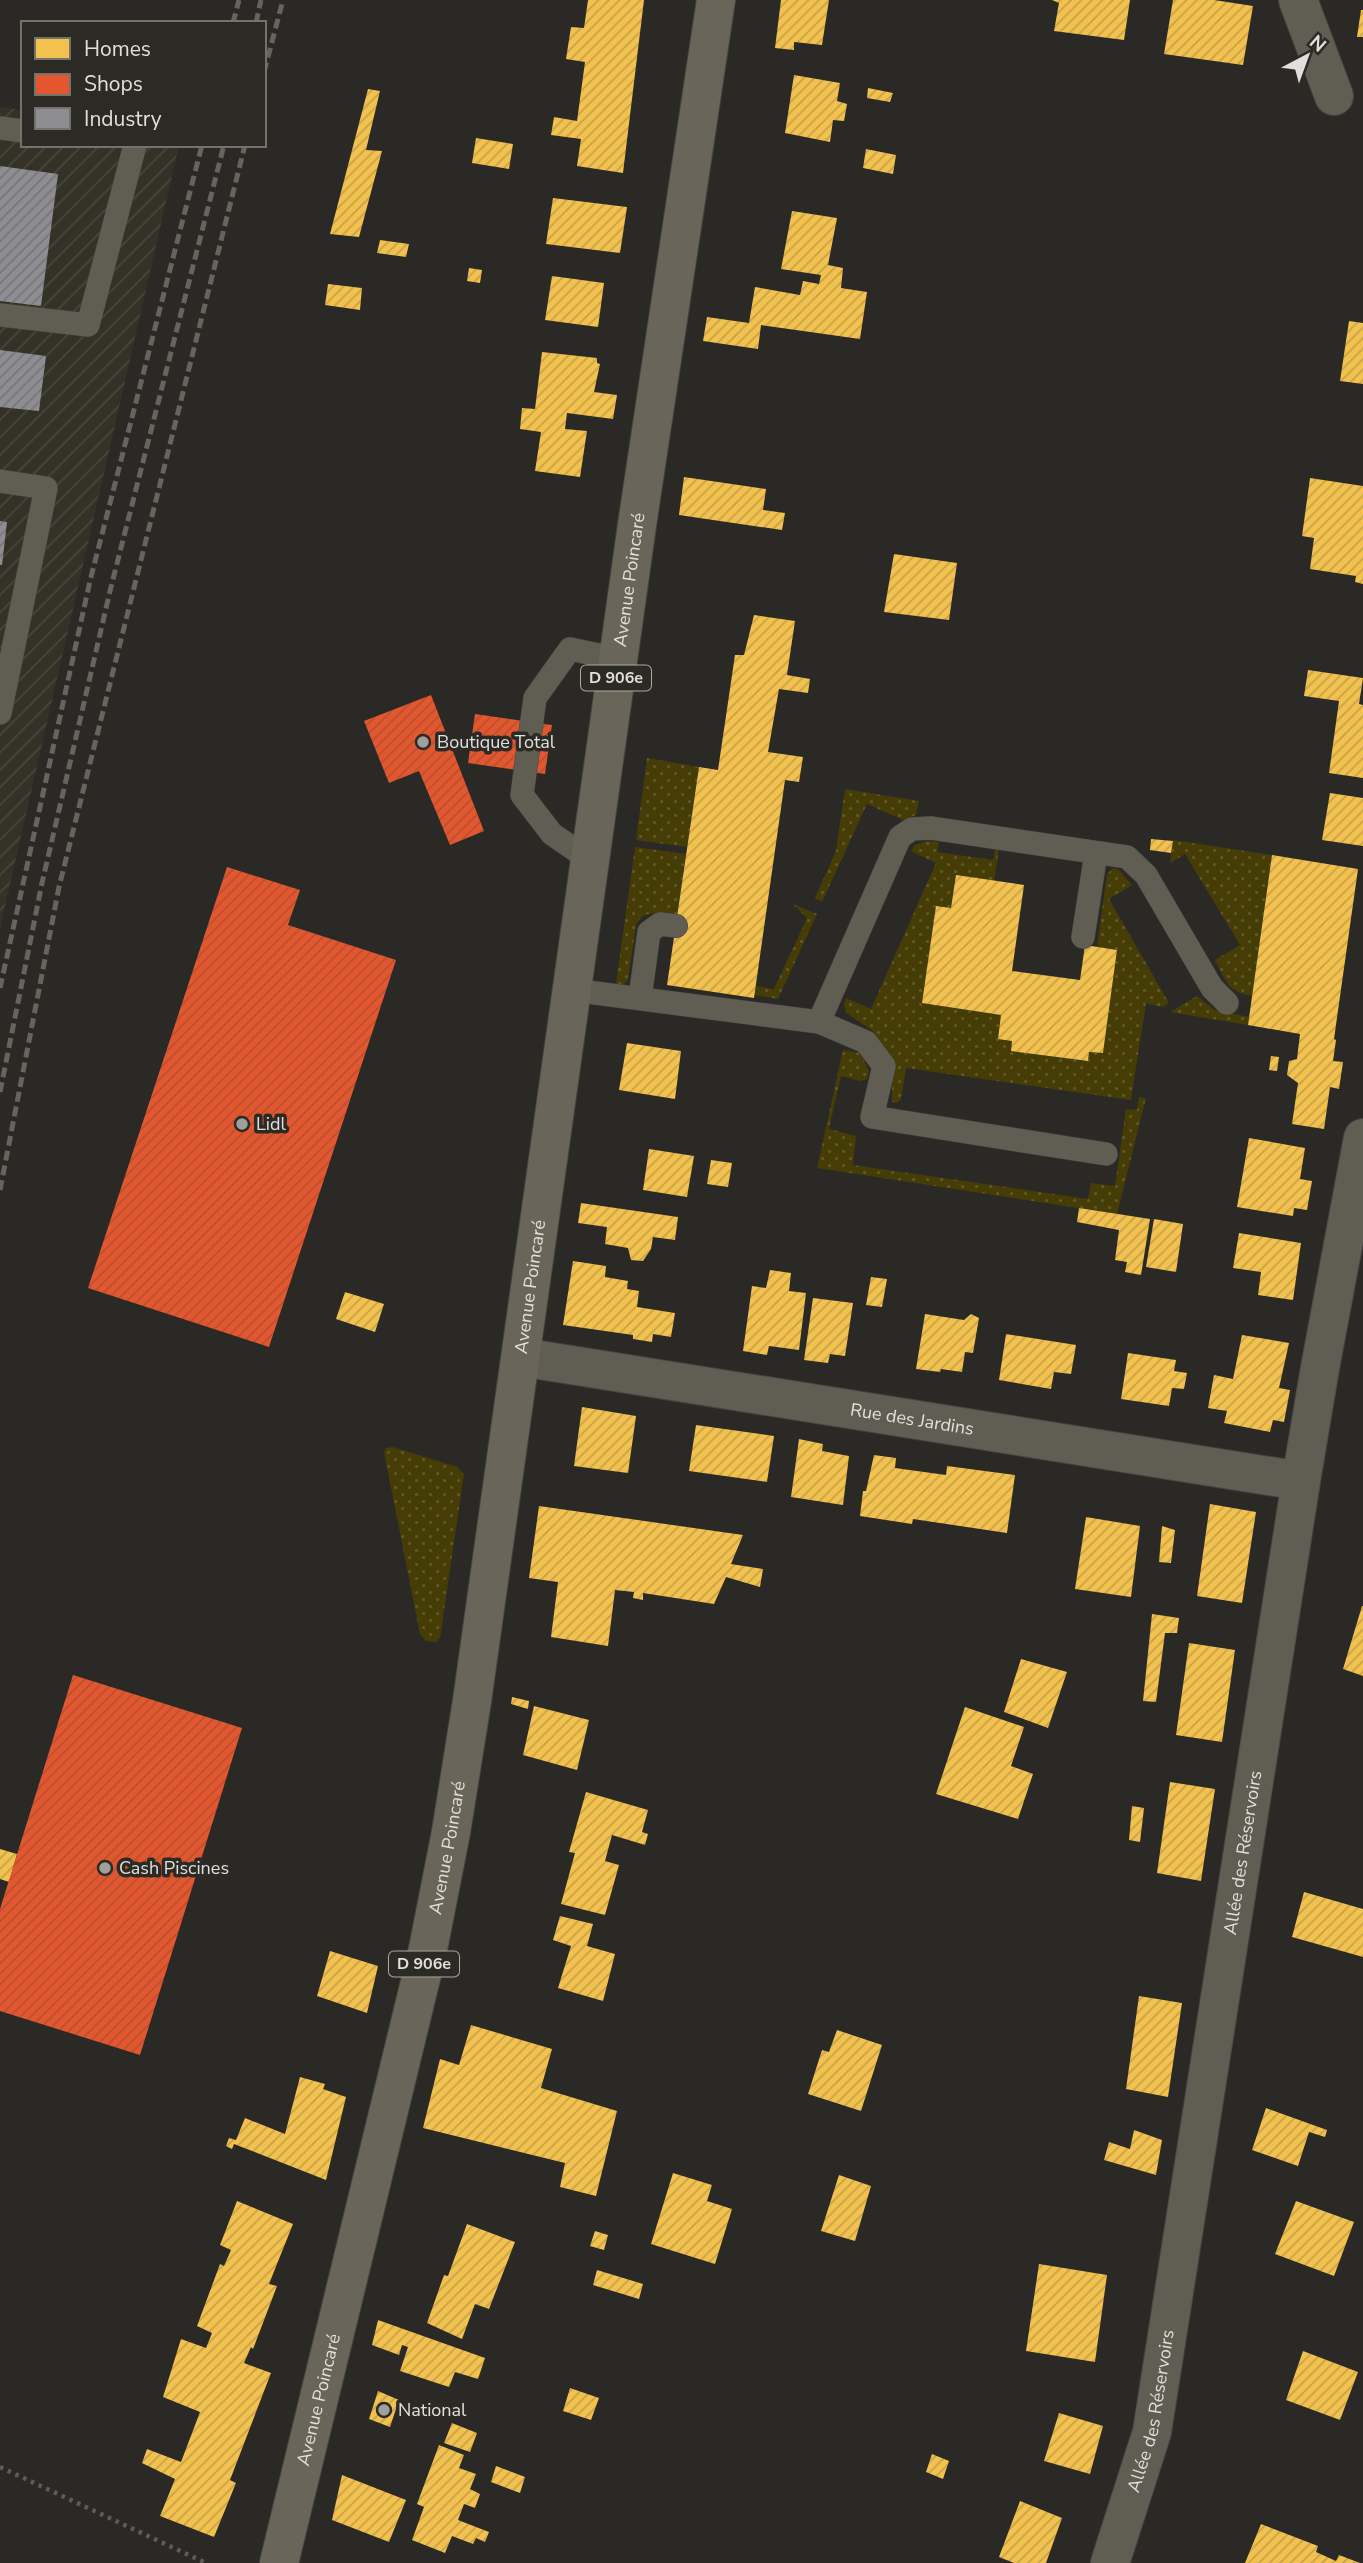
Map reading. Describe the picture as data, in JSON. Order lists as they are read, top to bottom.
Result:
{
  "streets": {
    "main road": ["Avenue Poincaré", "D 906e"],
    "street": ["Rue des Jardins", "Allée des Réservoirs"]
  },
  "crossings": [
    ["Avenue Poincaré", "Rue des Jardins"],
    ["Rue des Jardins", "Allée des Réservoirs"]
  ],
  "places": [
    "Boutique Total",
    "Lidl",
    "Cash Piscines",
    "National"
  ],
  "legend": ["Homes", "Shops", "Industry"],
  "north": "top right"
}
